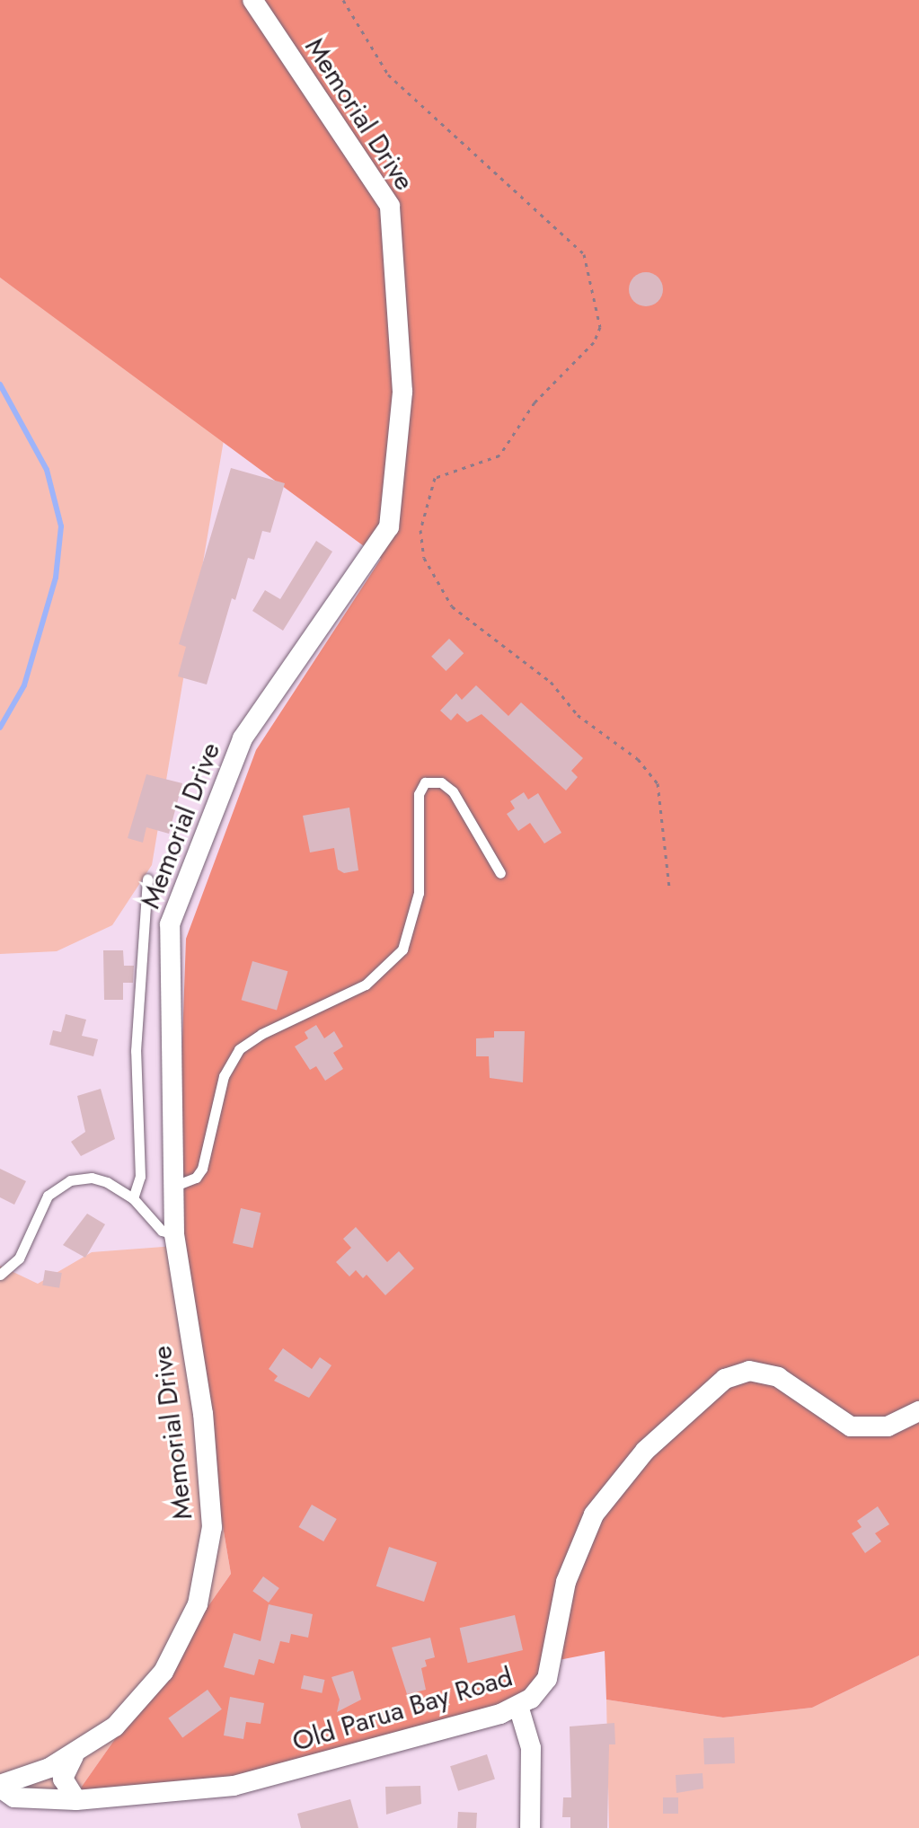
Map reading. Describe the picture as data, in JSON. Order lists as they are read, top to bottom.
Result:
{
  "streets": {
    "street": ["Memorial Drive", "Old Parua Bay Road"]
  },
  "crossings": [
    ["Memorial Drive", "Old Parua Bay Road"]
  ]
}
